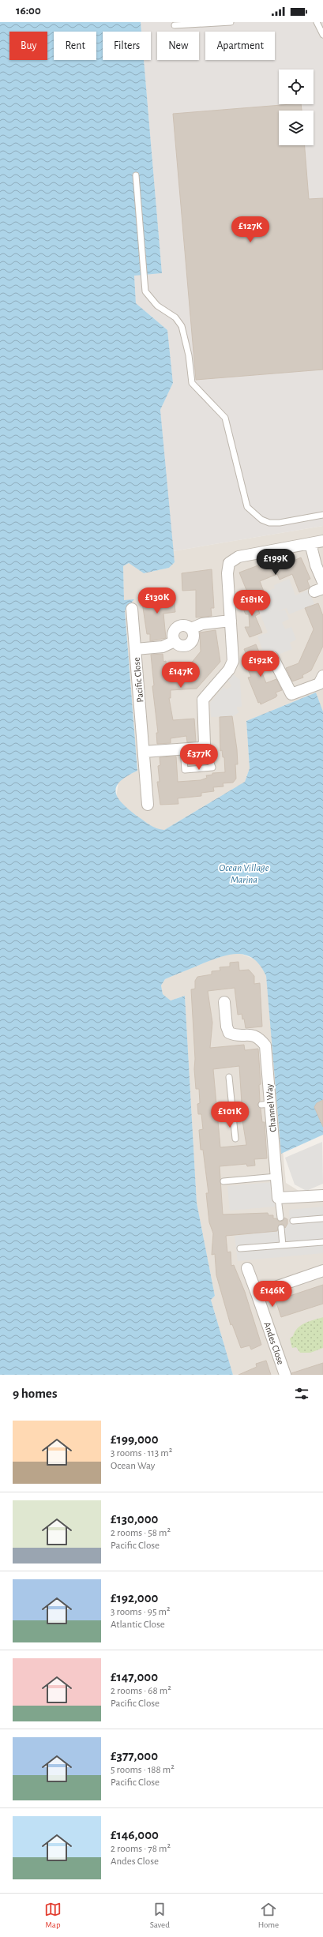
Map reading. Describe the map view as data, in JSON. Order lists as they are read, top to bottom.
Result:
{
  "streets": {
    "street": ["Pacific Close", "Channel Way", "Andes Close"]
  },
  "water": ["Ocean Village Marina"],
  "page": {
    "status": "16:00",
    "chip": [
      "Buy",
      "Rent",
      "Filters",
      "New",
      "Apartment"
    ],
    "price": [
      "£127K",
      "£199K",
      "£130K",
      "£181K",
      "£192K",
      "£147K",
      "£377K",
      "£101K",
      "£146K"
    ],
    "heading": "9 homes",
    "list": [
      {
        "name": "£199,000",
        "note": "3 rooms · 113 m² · Ocean Way"
      },
      {
        "name": "£130,000",
        "note": "2 rooms · 58 m² · Pacific Close"
      },
      {
        "name": "£192,000",
        "note": "3 rooms · 95 m² · Atlantic Close"
      },
      {
        "name": "£147,000",
        "note": "2 rooms · 68 m² · Pacific Close"
      },
      {
        "name": "£377,000",
        "note": "5 rooms · 188 m² · Pacific Close"
      },
      {
        "name": "£146,000",
        "note": "2 rooms · 78 m² · Andes Close"
      }
    ],
    "tabs": ["Map", "Saved", "Home"]
  }
}
